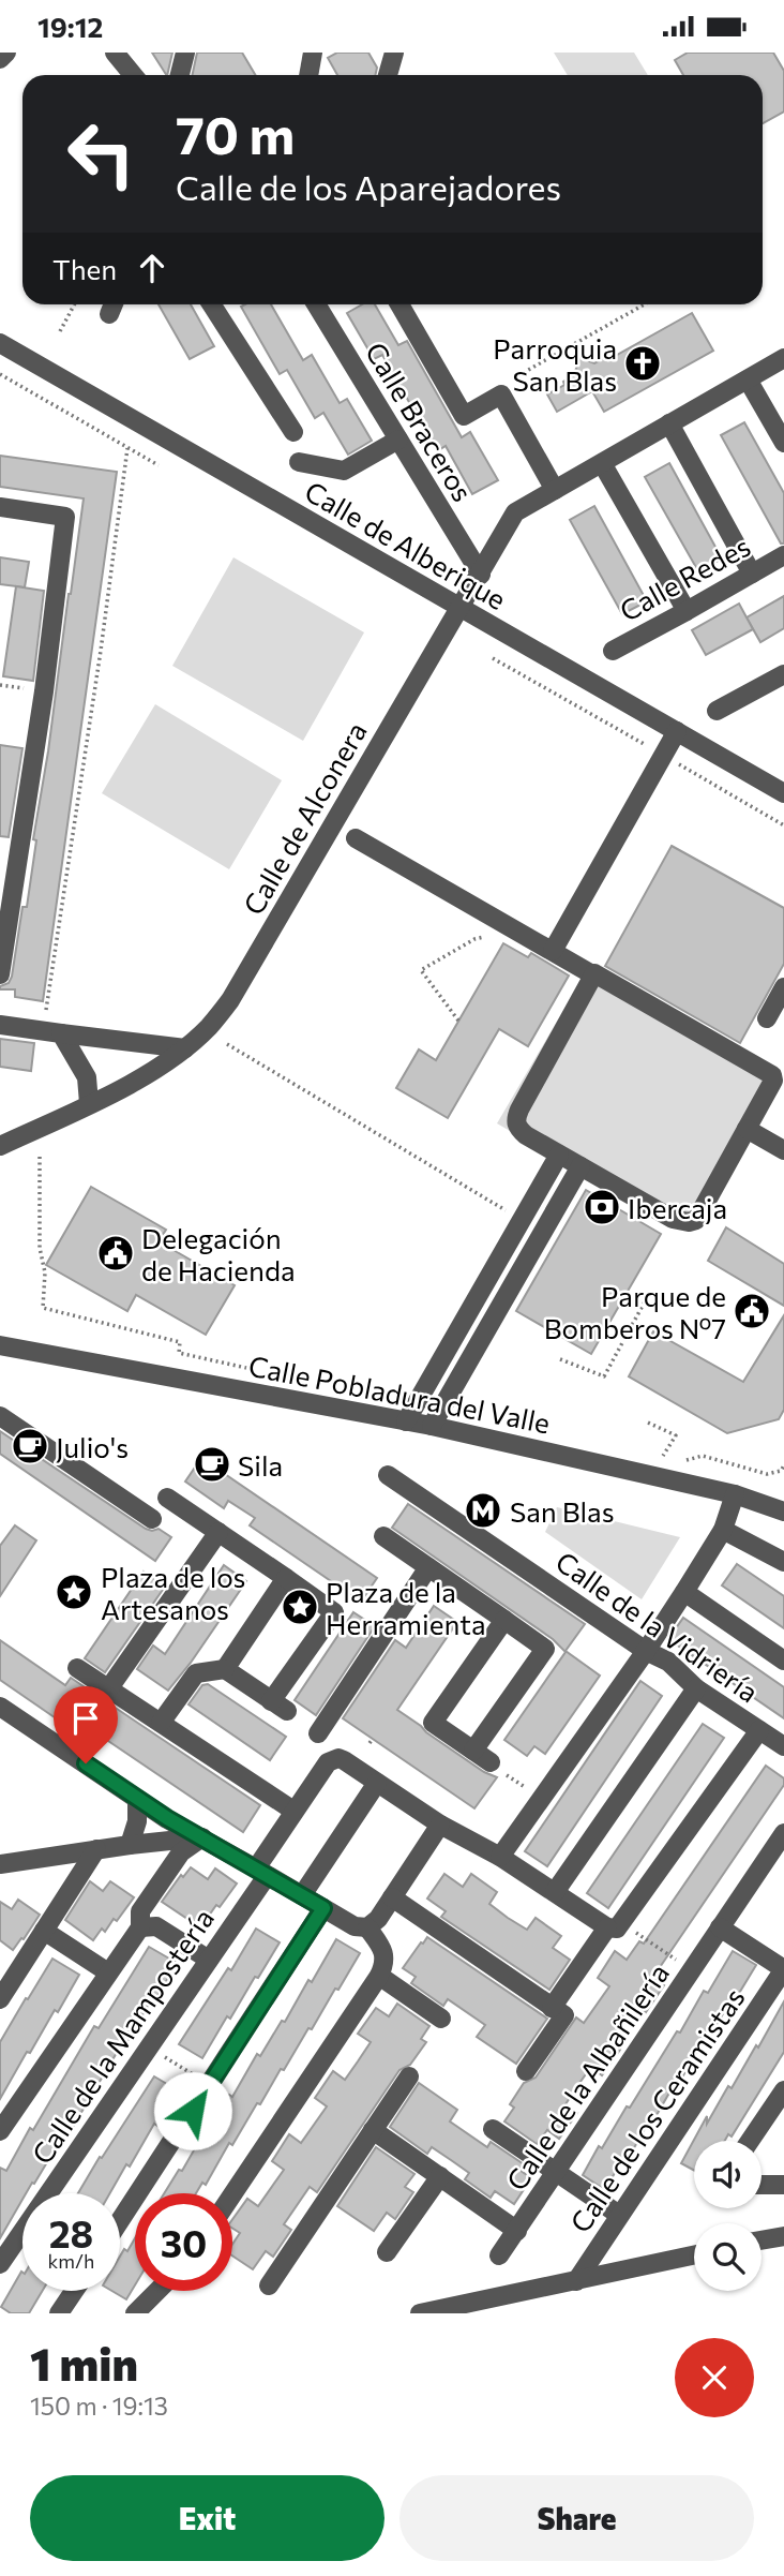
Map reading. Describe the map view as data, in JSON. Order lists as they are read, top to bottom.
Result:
{
  "streets": {
    "street": [
      "Calle Braceros",
      "Calle de Alberique",
      "Calle Redes",
      "Calle de Alconera",
      "Calle Pobladura del Valle",
      "Calle de la Vidriería",
      "Calle de la Mampostería",
      "Calle de la Albañilería",
      "Calle de los Ceramistas"
    ]
  },
  "crossings": [
    ["Calle Braceros", "Calle de Alconera"],
    ["Calle de Alberique", "Calle de Alconera"]
  ],
  "places": {
    "church": ["Parroquia San Blas"],
    "bank": ["Ibercaja"],
    "public building": ["Delegación de Hacienda", "Parque de Bomberos Nº7"],
    "cafe": ["Julio's", "Sila"],
    "metro station": ["San Blas"],
    "place": ["Plaza de los Artesanos", "Plaza de la Herramienta"]
  },
  "page": {
    "status": "19:12",
    "turn": ["70 m", "Calle de los Aparejadores"],
    "then": "Then",
    "speed": "28 km/h",
    "limit": "30",
    "heading": ["1 min", "150 m · 19:13"],
    "buttons": ["Exit", "Share"]
  }
}
